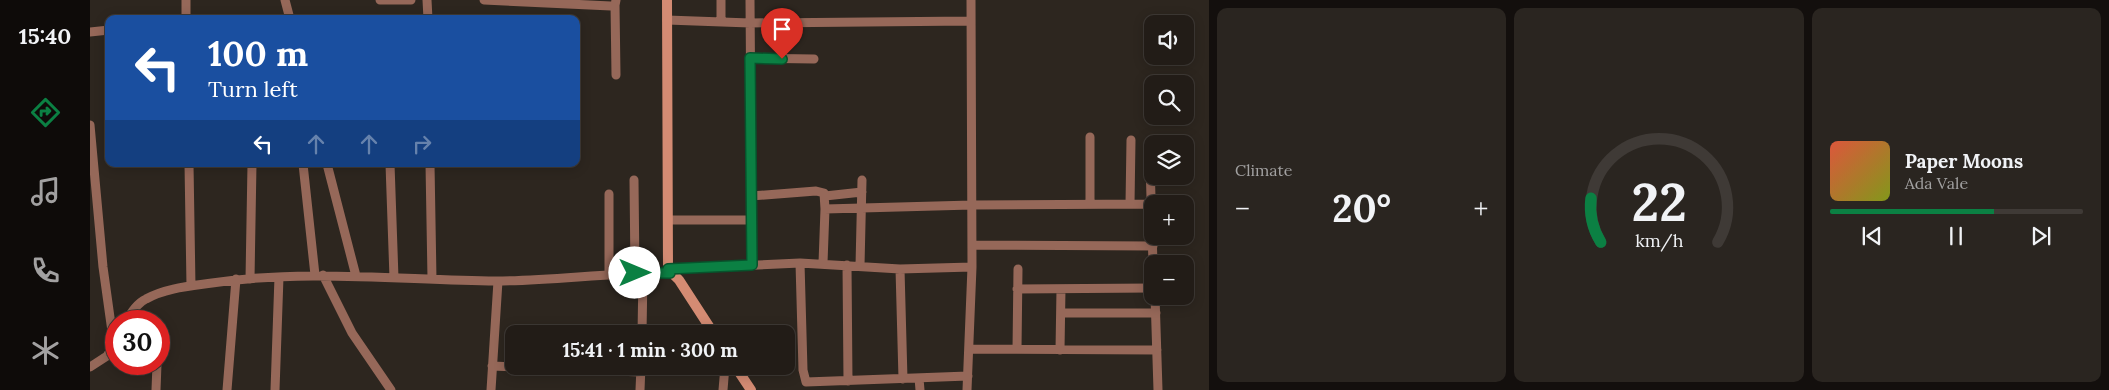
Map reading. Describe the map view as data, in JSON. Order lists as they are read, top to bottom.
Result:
{
  "page": {
    "tabs": "15:40",
    "tile": "Climate",
    "map_buttons": ["+", "−"],
    "turn": ["100 m", "Turn left"],
    "song": ["Paper Moons", "Ada Vale"],
    "heat": ["−", "20°", "+"],
    "limit": "30",
    "trip": "15:41 · 1 min · 300 m",
    "gauge": ["22", "km/h"]
  }
}
